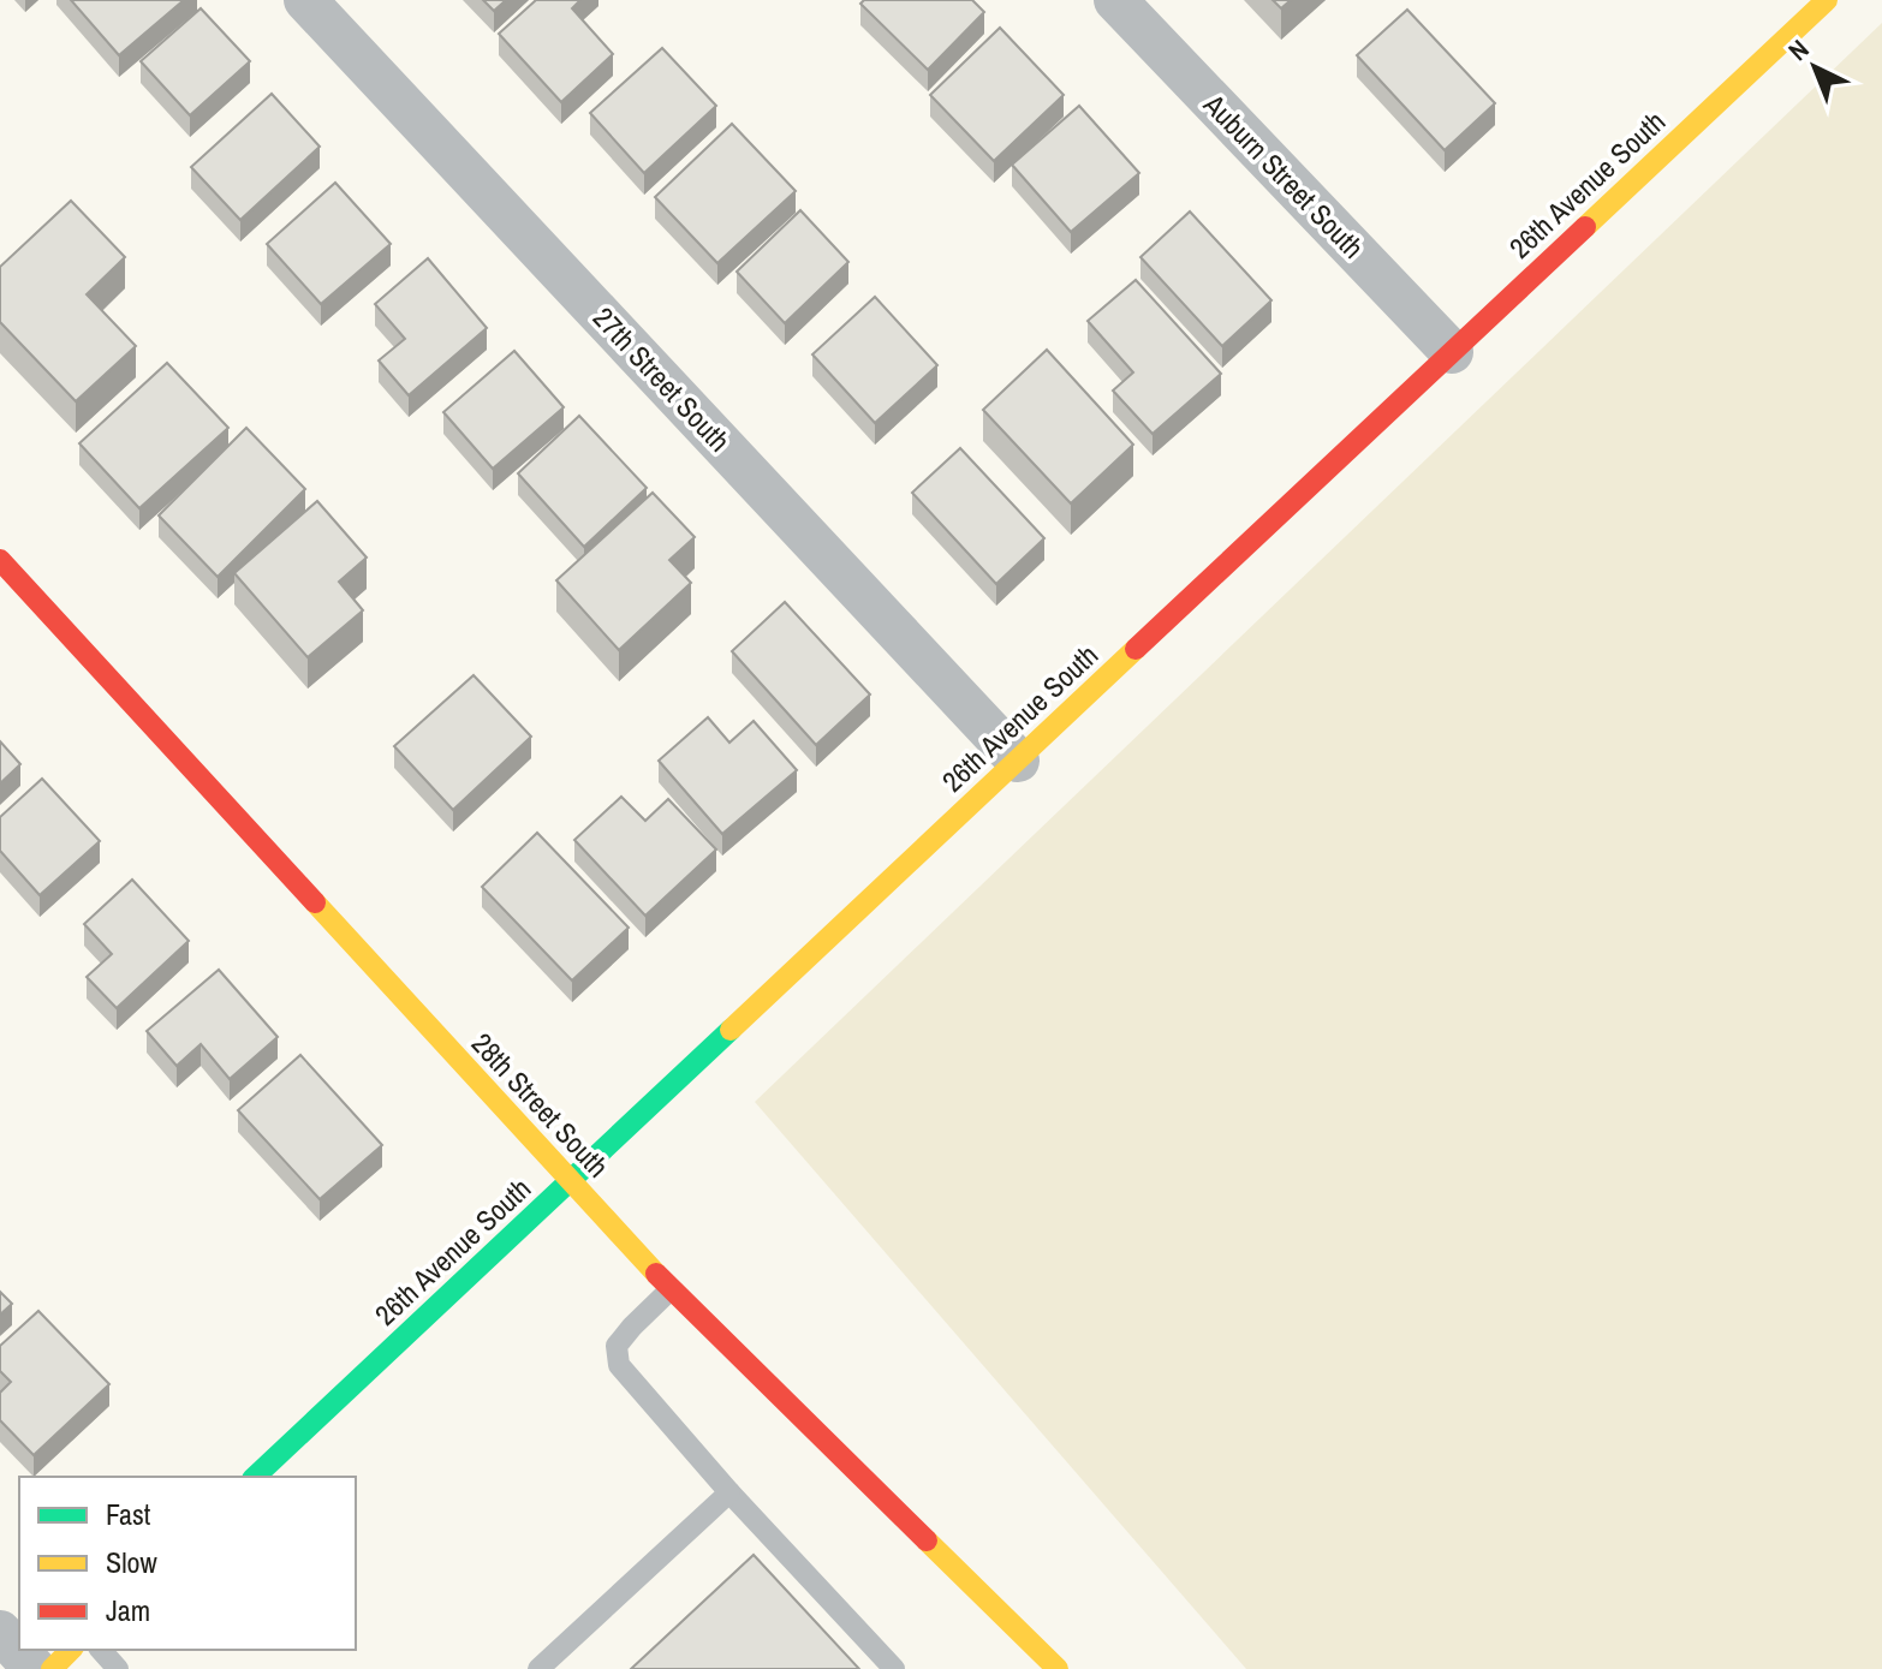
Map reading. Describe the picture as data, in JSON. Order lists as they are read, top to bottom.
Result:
{
  "streets": {
    "street": [
      "Auburn Street South",
      "26th Avenue South",
      "27th Street South",
      "28th Street South"
    ]
  },
  "crossings": [
    ["Auburn Street South", "26th Avenue South"],
    ["26th Avenue South", "27th Street South"],
    ["26th Avenue South", "28th Street South"]
  ],
  "legend": ["Fast", "Slow", "Jam"],
  "north": "top left"
}
